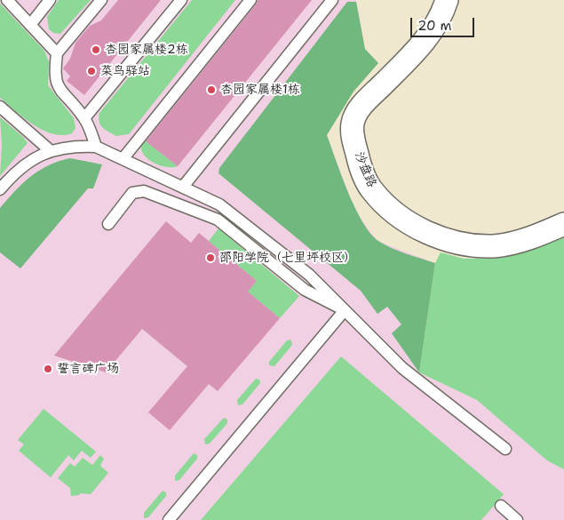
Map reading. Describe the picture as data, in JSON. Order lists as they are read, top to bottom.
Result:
{
  "streets": {
    "street": ["沙盘路"]
  },
  "places": [
    "杏园家属楼2栋",
    "菜鸟驿站",
    "杏园家属楼1栋",
    "邵阳学院（七里坪校区）",
    "誓言碑广场"
  ],
  "scale_bar": "20 m"
}
